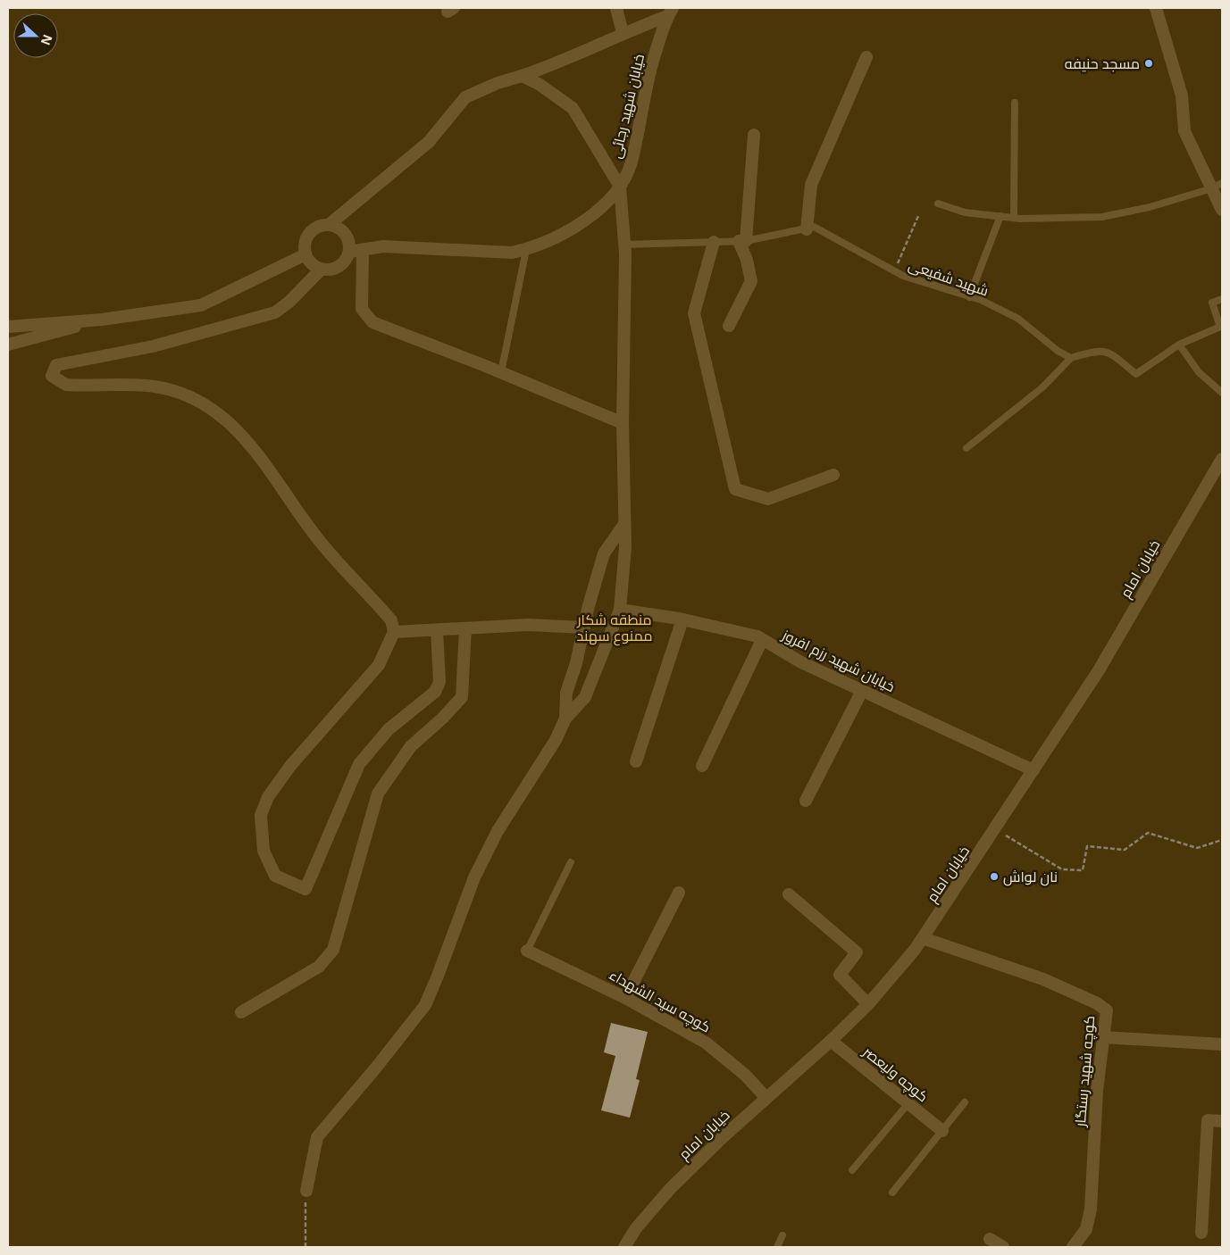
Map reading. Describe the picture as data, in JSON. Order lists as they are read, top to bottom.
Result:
{
  "streets": {
    "street": [
      "خیابان شهید رجائی",
      "خیابان امام",
      "خیابان شهید رزم افروز",
      "کوچه سید الشهداء",
      "کوچه شهید رستگار",
      "کوچه ولیعصر"
    ],
    "lane": ["شهید شفیعی"]
  },
  "crossings": [
    ["خیابان امام", "خیابان شهید رزم افروز"],
    ["خیابان امام", "کوچه سید الشهداء"],
    ["خیابان امام", "کوچه شهید رستگار"],
    ["خیابان امام", "کوچه ولیعصر"]
  ],
  "parks": ["منطقه شکار ممنوع سهند"],
  "places": ["مسجد حنیفه", "نان لواش"],
  "north": "right"
}
